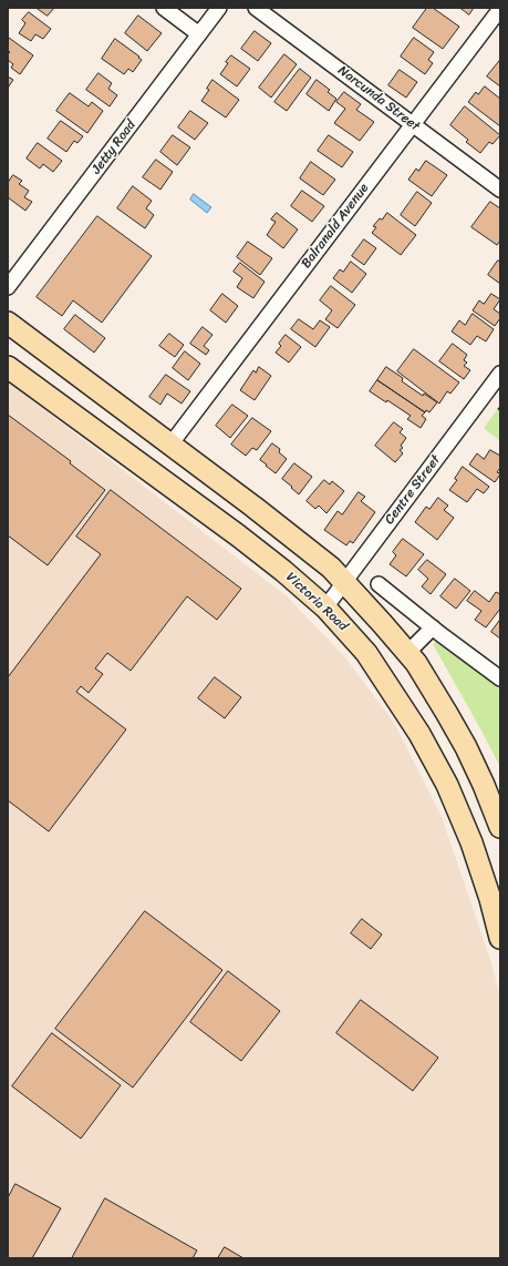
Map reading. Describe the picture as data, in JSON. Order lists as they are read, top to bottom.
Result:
{
  "streets": {
    "highway": ["Victoria Road"],
    "street": [
      "Narcunda Street",
      "Jetty Road",
      "Balranald Avenue",
      "Centre Street"
    ]
  },
  "crossings": [
    ["Narcunda Street", "Balranald Avenue"],
    ["Centre Street", "Victoria Road"]
  ]
}
